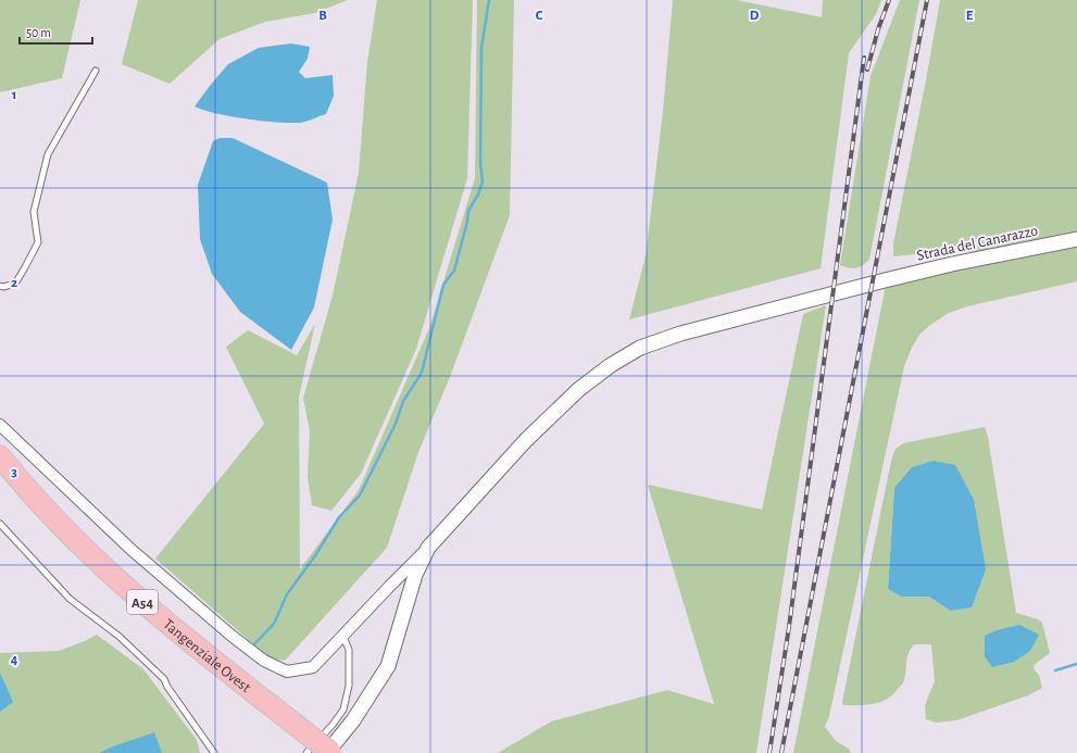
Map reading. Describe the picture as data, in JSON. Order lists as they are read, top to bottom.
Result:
{
  "streets": {
    "highway": ["A54", "Tangenziale Ovest"],
    "street": ["Strada del Canarazzo"]
  },
  "crossings": [
    ["Strada del Canarazzo", "Tangenziale Ovest"]
  ],
  "scale_bar": "50 m",
  "grid": {
    "columns": [
      "B",
      "C",
      "D",
      "E"
    ],
    "rows": [
      "1",
      "2",
      "3",
      "4"
    ]
  }
}
